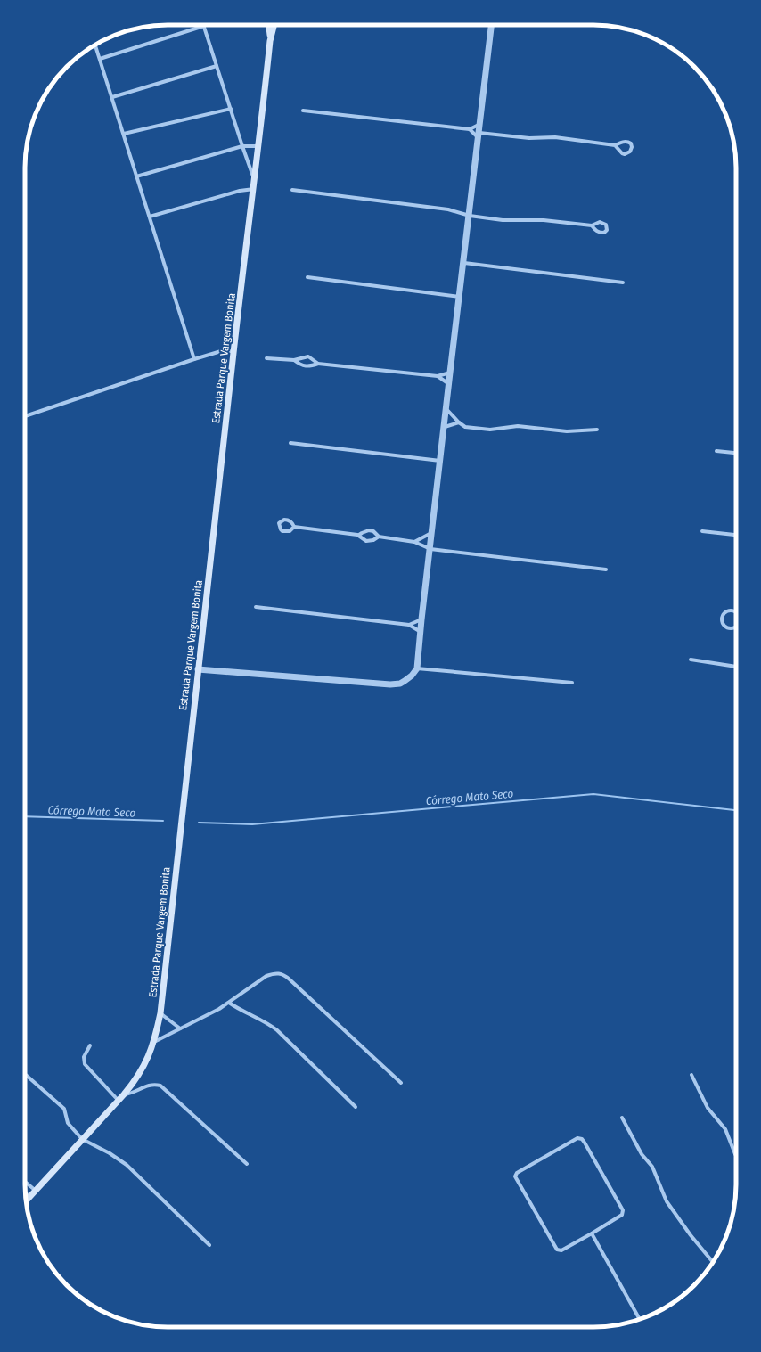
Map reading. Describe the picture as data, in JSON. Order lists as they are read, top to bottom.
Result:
{
  "streets": {
    "main road": ["Estrada Parque Vargem Bonita"]
  },
  "water": ["Córrego Mato Seco"]
}
